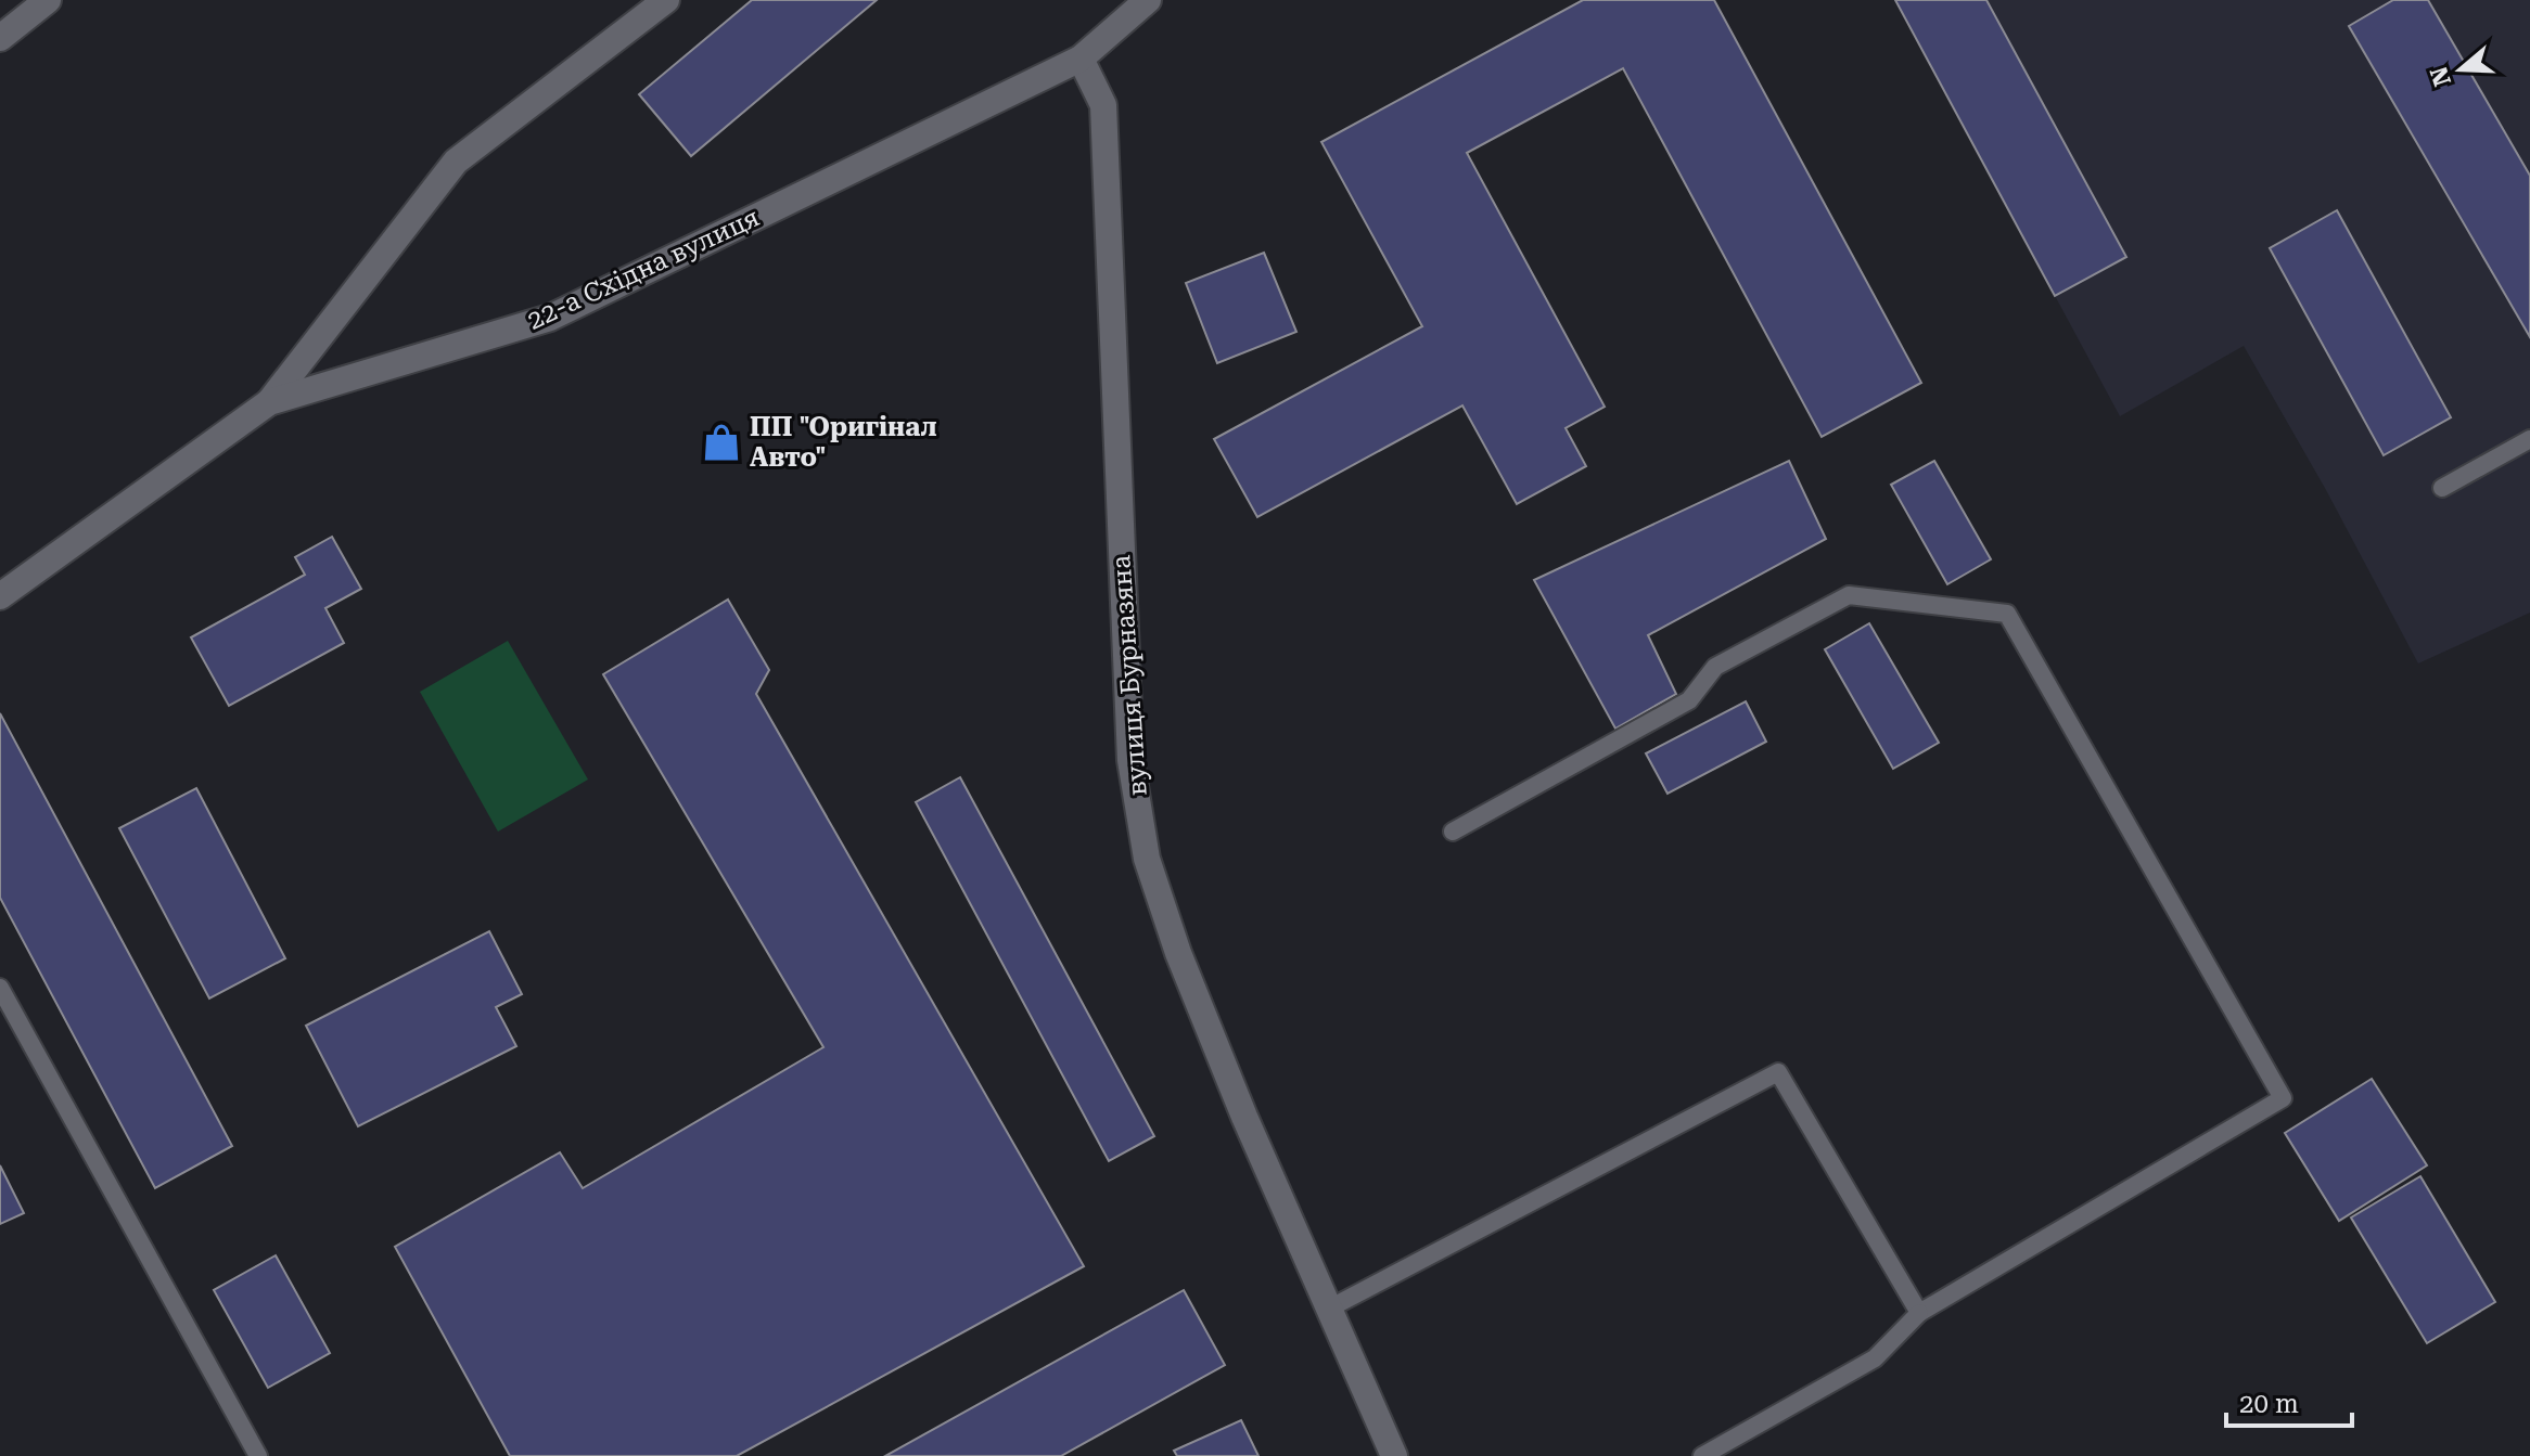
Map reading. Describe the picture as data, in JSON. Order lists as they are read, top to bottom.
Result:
{
  "streets": {
    "street": ["22-а Східна вулиця", "вулиця Бурназяна"]
  },
  "crossings": [
    ["22-а Східна вулиця", "вулиця Бурназяна"]
  ],
  "places": {
    "shop": ["ПП \"Оригінал Авто\""]
  },
  "scale_bar": "20 m",
  "north": "left"
}
